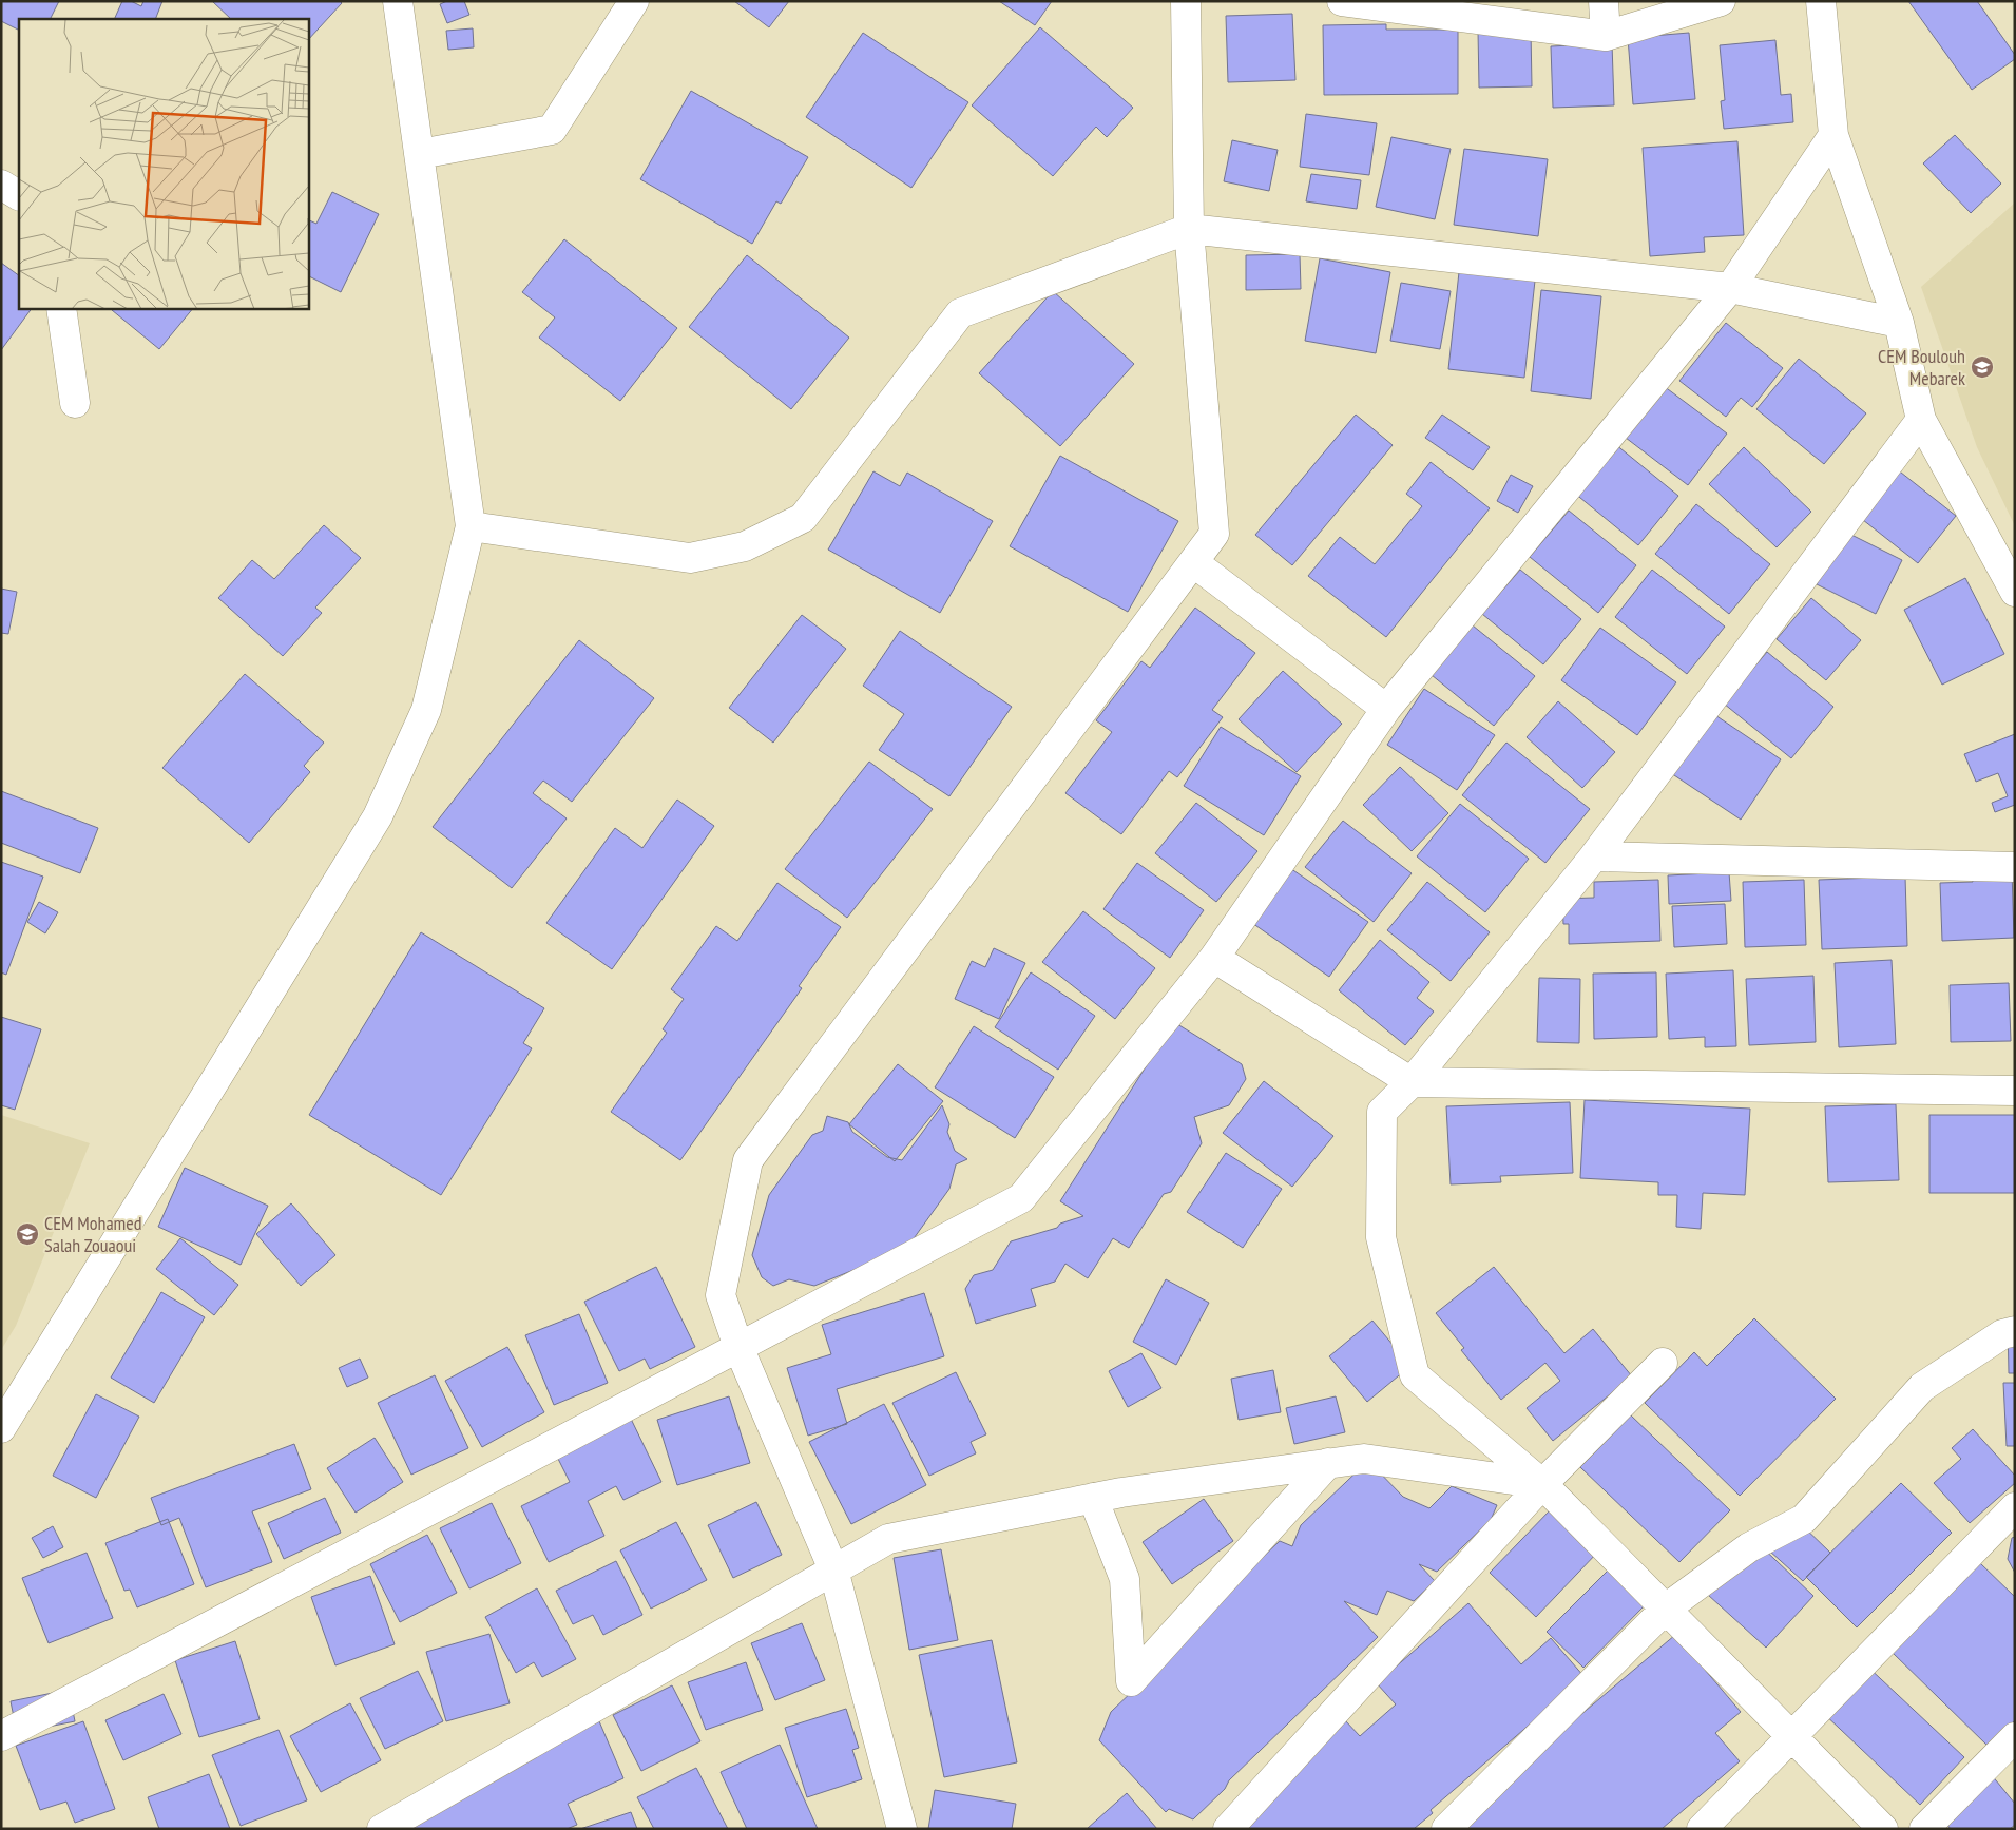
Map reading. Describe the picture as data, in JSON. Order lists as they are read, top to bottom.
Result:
{
  "places": {
    "school or university": ["CEM Boulouh Mebarek", "CEM Mohamed Salah Zouaoui"]
  }
}
